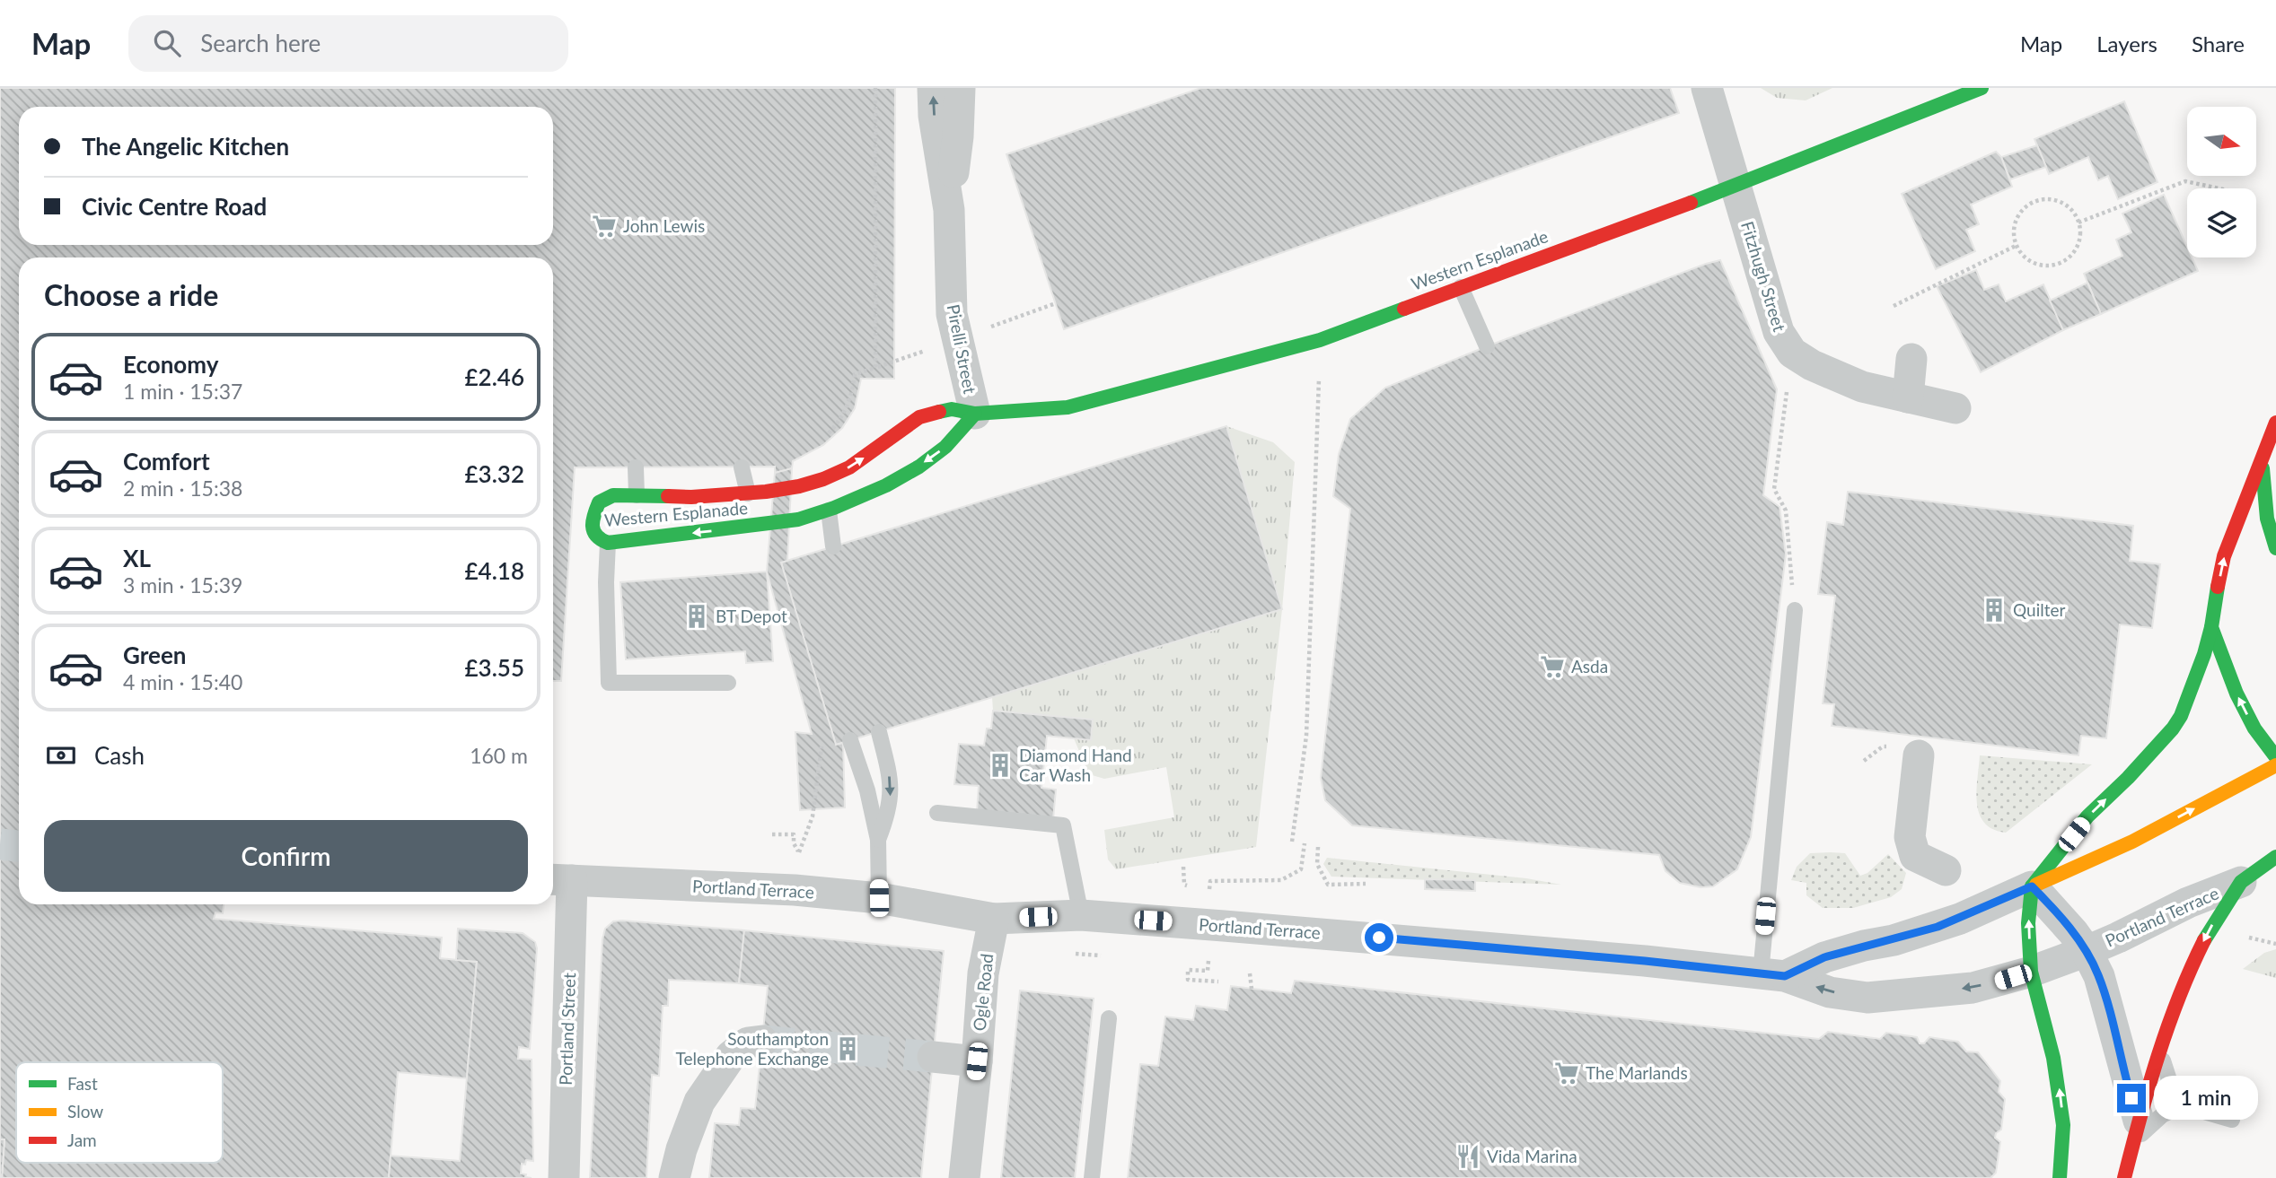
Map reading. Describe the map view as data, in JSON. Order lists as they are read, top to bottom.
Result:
{
  "streets": {
    "street": [
      "Western Esplanade",
      "Fitzhugh Street",
      "Pirelli Street",
      "Portland Terrace",
      "Ogle Road",
      "Portland Street"
    ]
  },
  "crossings": [
    ["Western Esplanade", "Fitzhugh Street"],
    ["Western Esplanade", "Pirelli Street"],
    ["Portland Terrace", "Ogle Road"],
    ["Portland Terrace", "Portland Street"]
  ],
  "places": {
    "supermarket": ["John Lewis", "Asda", "The Marlands"],
    "building": [
      "Quilter",
      "BT Depot",
      "Diamond Hand Car Wash",
      "Southampton Telephone Exchange"
    ],
    "restaurant": ["Vida Marina"]
  },
  "legend": ["Fast", "Slow", "Jam"],
  "north": "right",
  "page": {
    "header": "Map",
    "search": "Search here",
    "nav": ["Map", "Layers", "Share"],
    "banner": ["The Angelic Kitchen", "Civic Centre Road"],
    "heading": "Choose a ride",
    "list": [
      {
        "name": "Economy",
        "note": "1 min · 15:37",
        "value": "£2.46"
      },
      {
        "name": "Comfort",
        "note": "2 min · 15:38",
        "value": "£3.32"
      },
      {
        "name": "XL",
        "note": "3 min · 15:39",
        "value": "£4.18"
      },
      {
        "name": "Green",
        "note": "4 min · 15:40",
        "value": "£3.55"
      }
    ],
    "pay": ["Cash", "160 m"],
    "buttons": "Confirm",
    "bubble": "1 min"
  }
}
